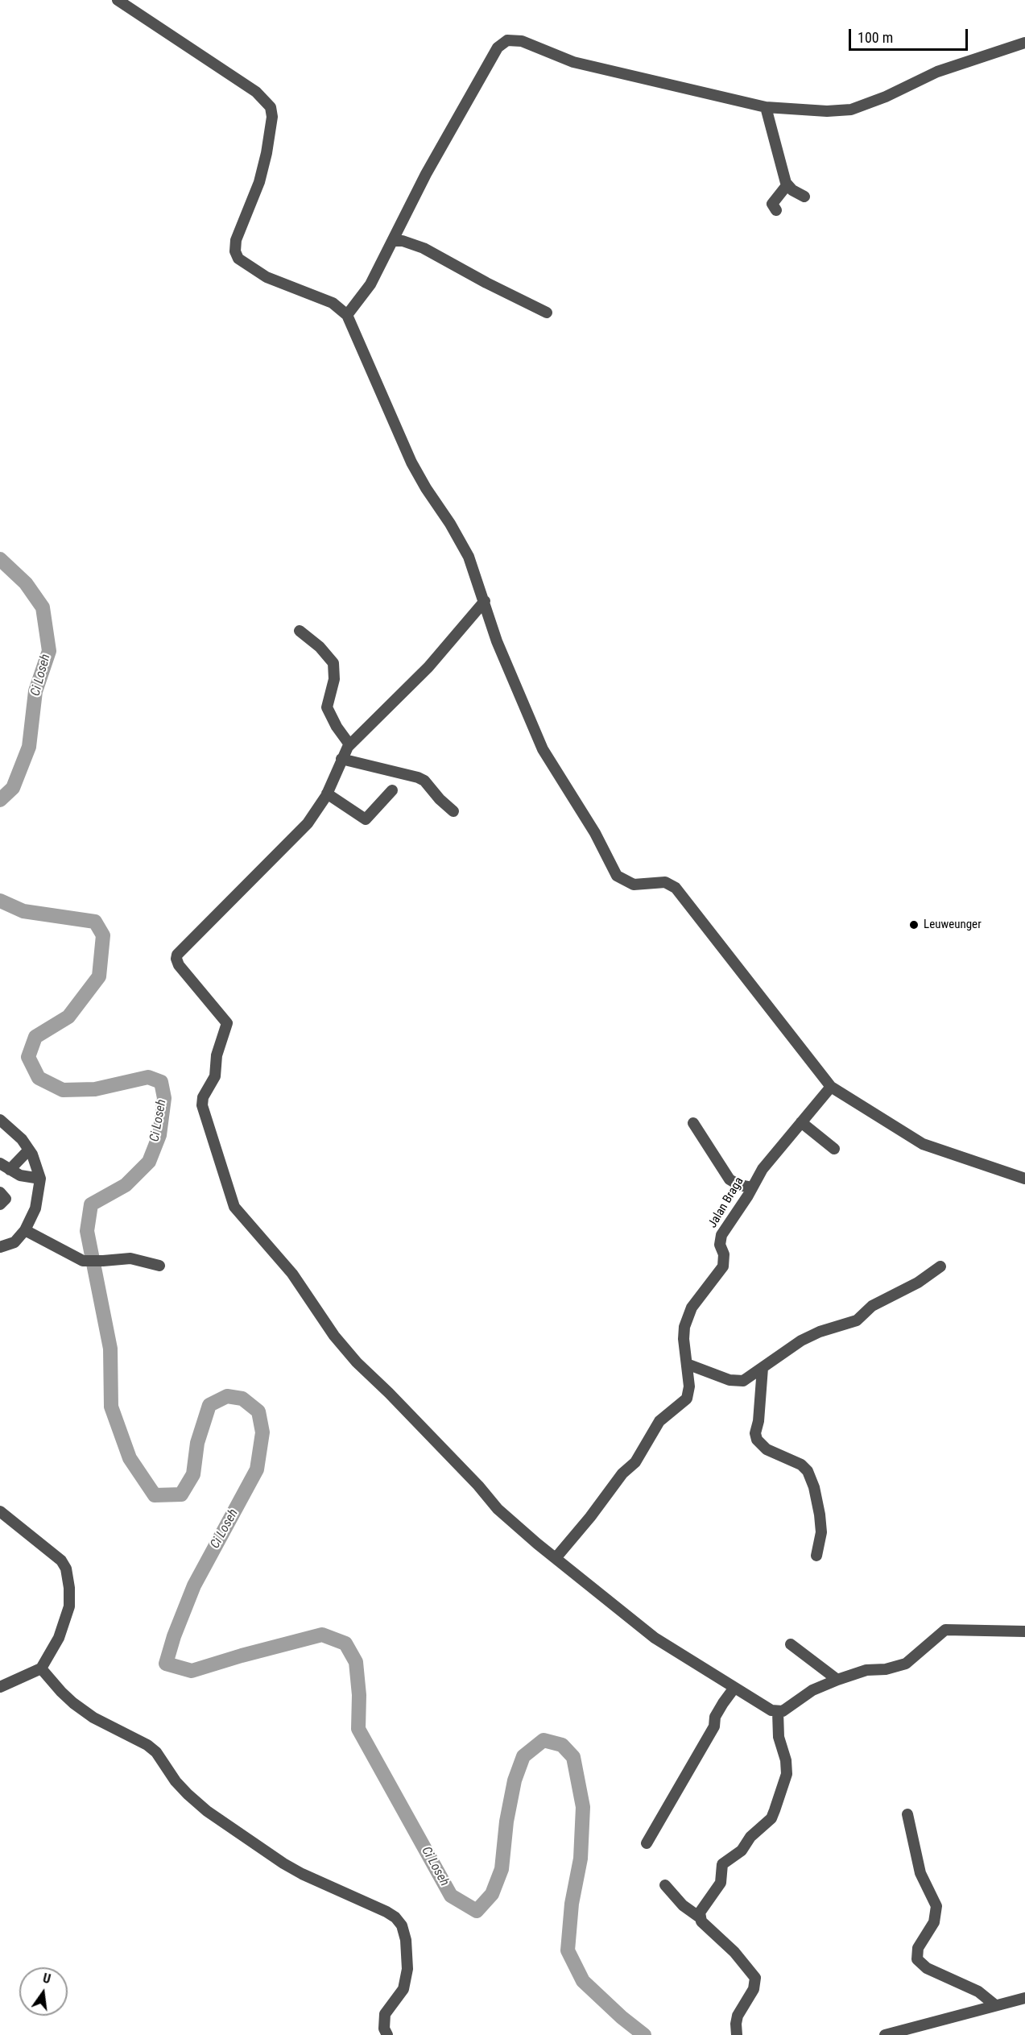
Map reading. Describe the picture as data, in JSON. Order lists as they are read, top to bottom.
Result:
{
  "streets": {
    "street": ["Jalan Braga"]
  },
  "water": ["Ci Loseh"],
  "places": ["Leuweunger"],
  "scale_bar": "100 m",
  "north": "top"
}
